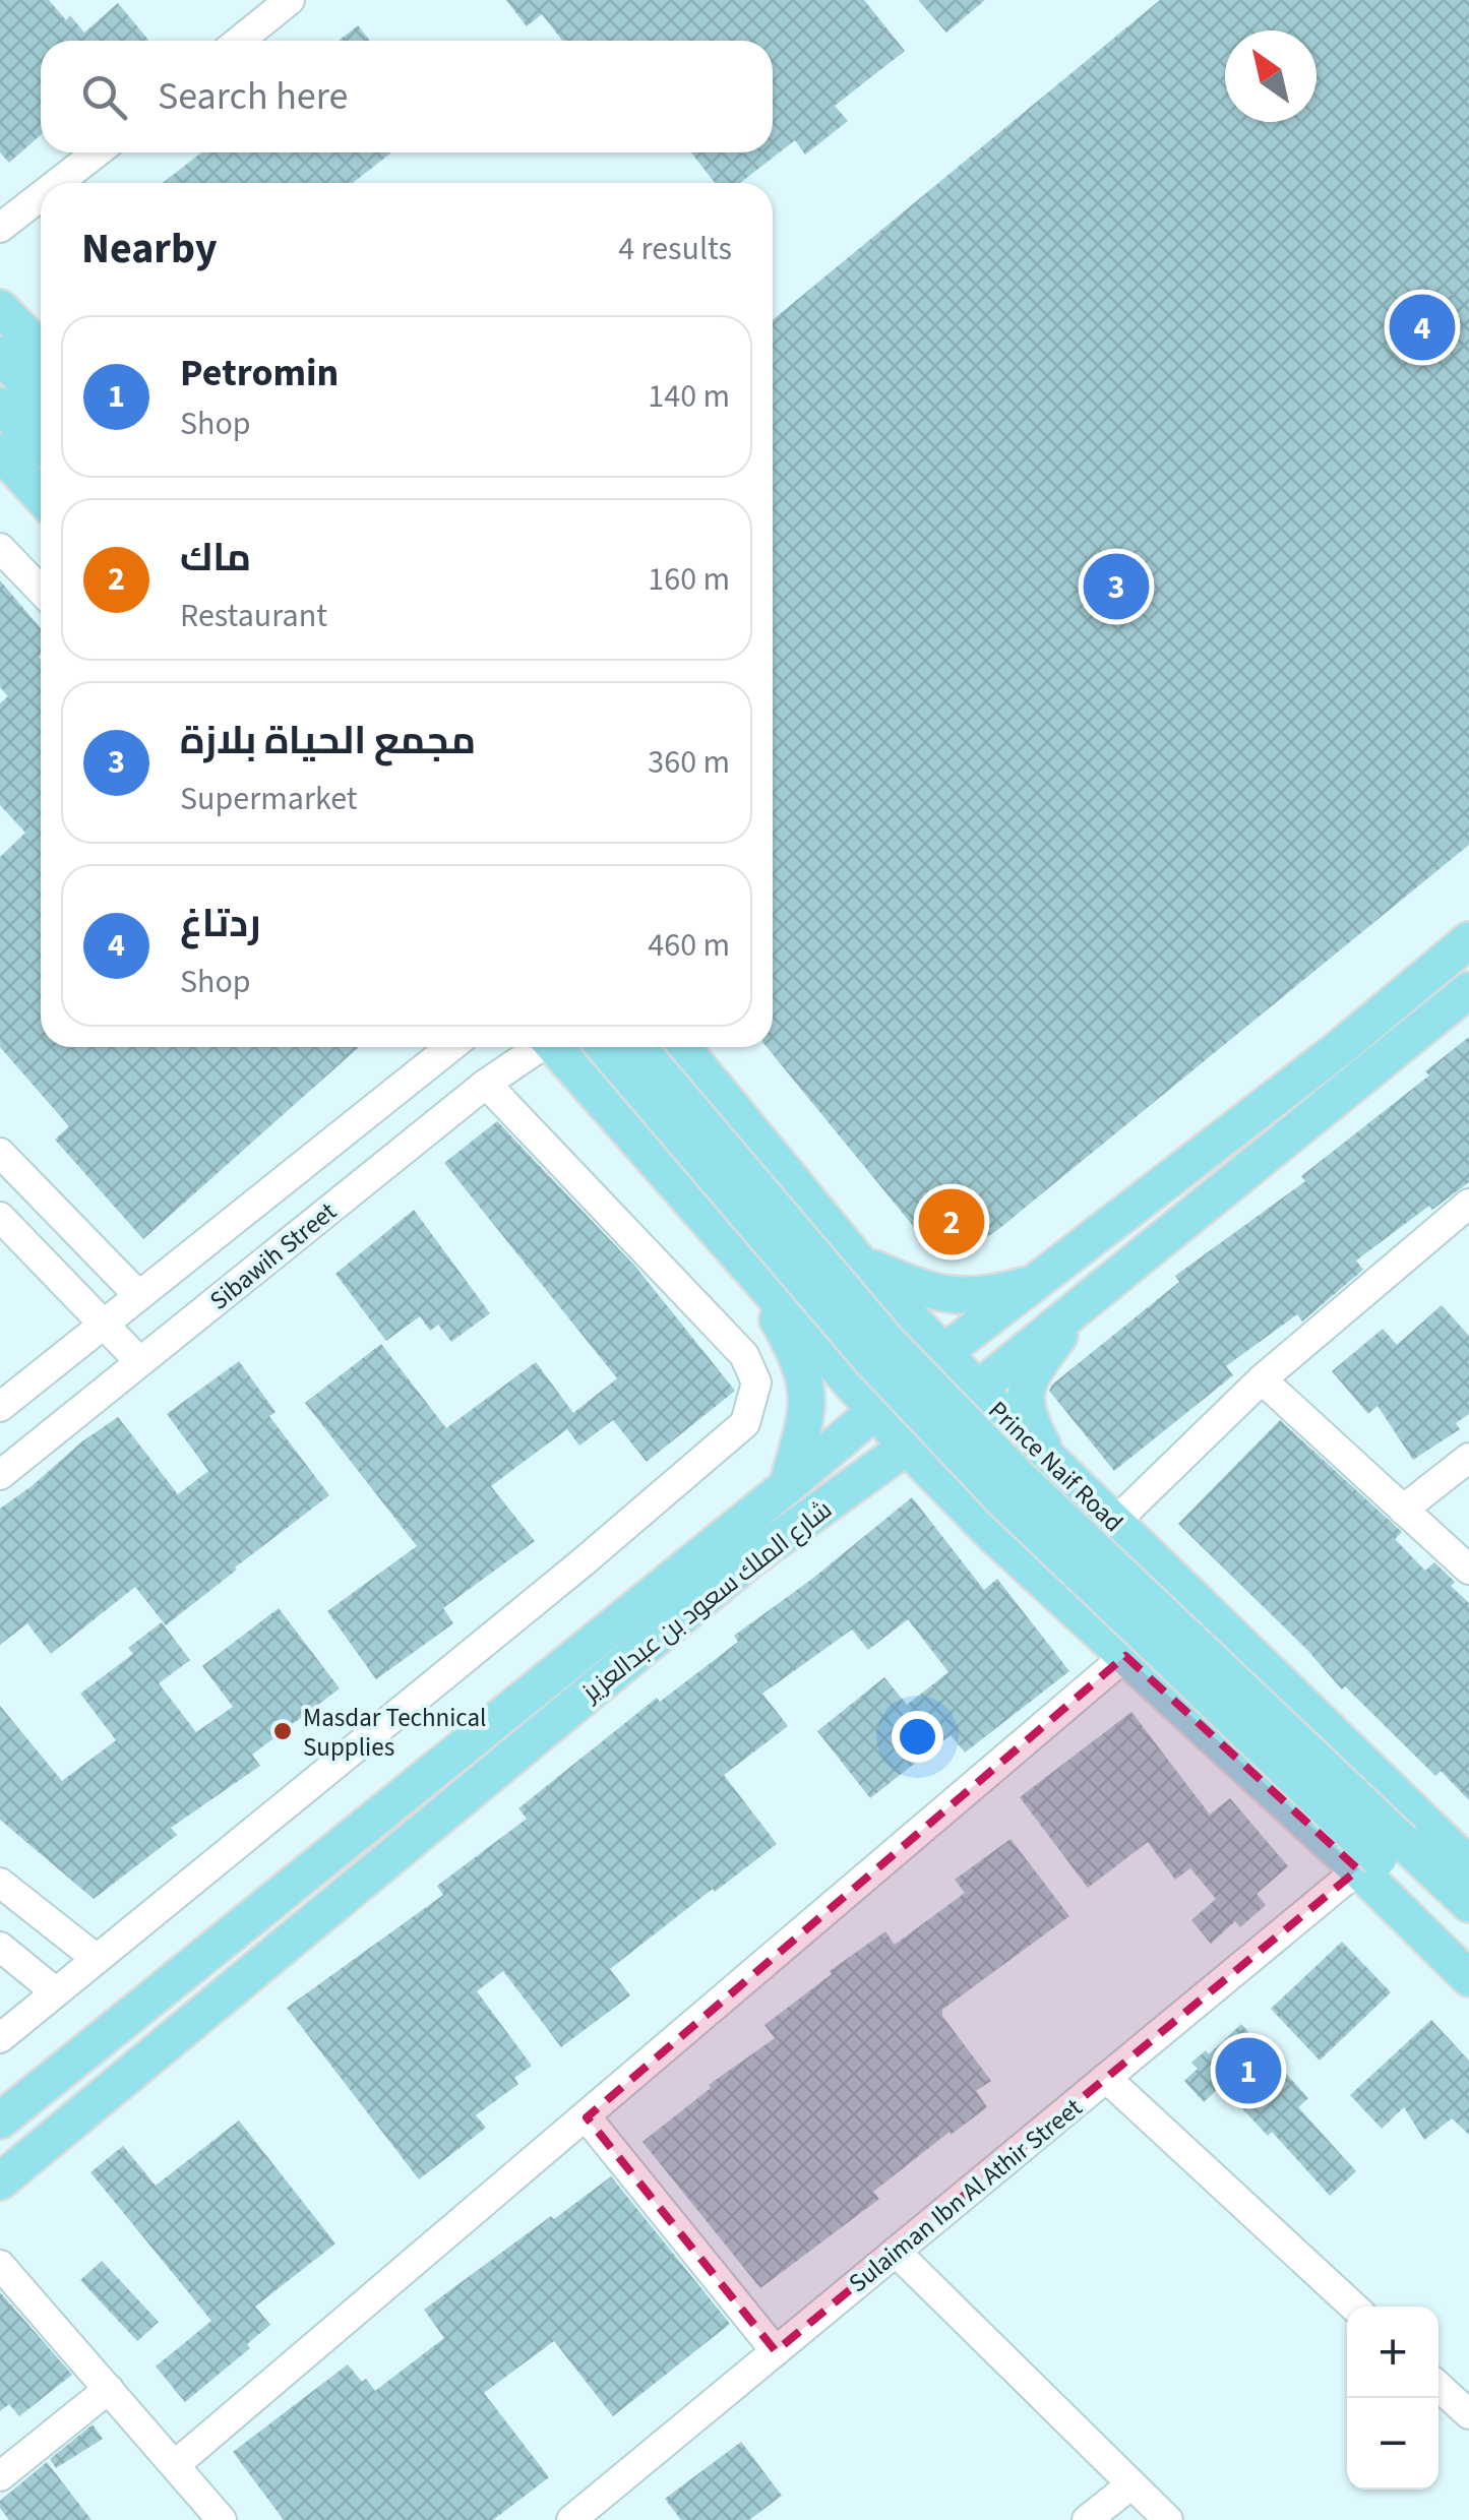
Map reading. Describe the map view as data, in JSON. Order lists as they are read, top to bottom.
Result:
{
  "streets": {
    "main road": ["Prince Naif Road", "شارع الملك سعود بن عبدالعزيز"],
    "street": ["Sibawih Street", "Sulaiman Ibn Al Athir Street"]
  },
  "crossings": [
    ["Prince Naif Road", "شارع الملك سعود بن عبدالعزيز"]
  ],
  "places": ["Masdar Technical Supplies"],
  "north": "top left",
  "page": {
    "search": "Search here",
    "heading": ["Nearby", "4 results"],
    "pins": [
      "4",
      "3",
      "2",
      "1"
    ],
    "list": [
      {
        "mark": "1",
        "name": "Petromin",
        "note": "Shop",
        "value": "140 m"
      },
      {
        "mark": "2",
        "name": "ماك",
        "note": "Restaurant",
        "value": "160 m"
      },
      {
        "mark": "3",
        "name": "مجمع الحياة بلازة",
        "note": "Supermarket",
        "value": "360 m"
      },
      {
        "mark": "4",
        "name": "ردتاغ",
        "note": "Shop",
        "value": "460 m"
      }
    ],
    "map_buttons": ["+", "−"]
  }
}
